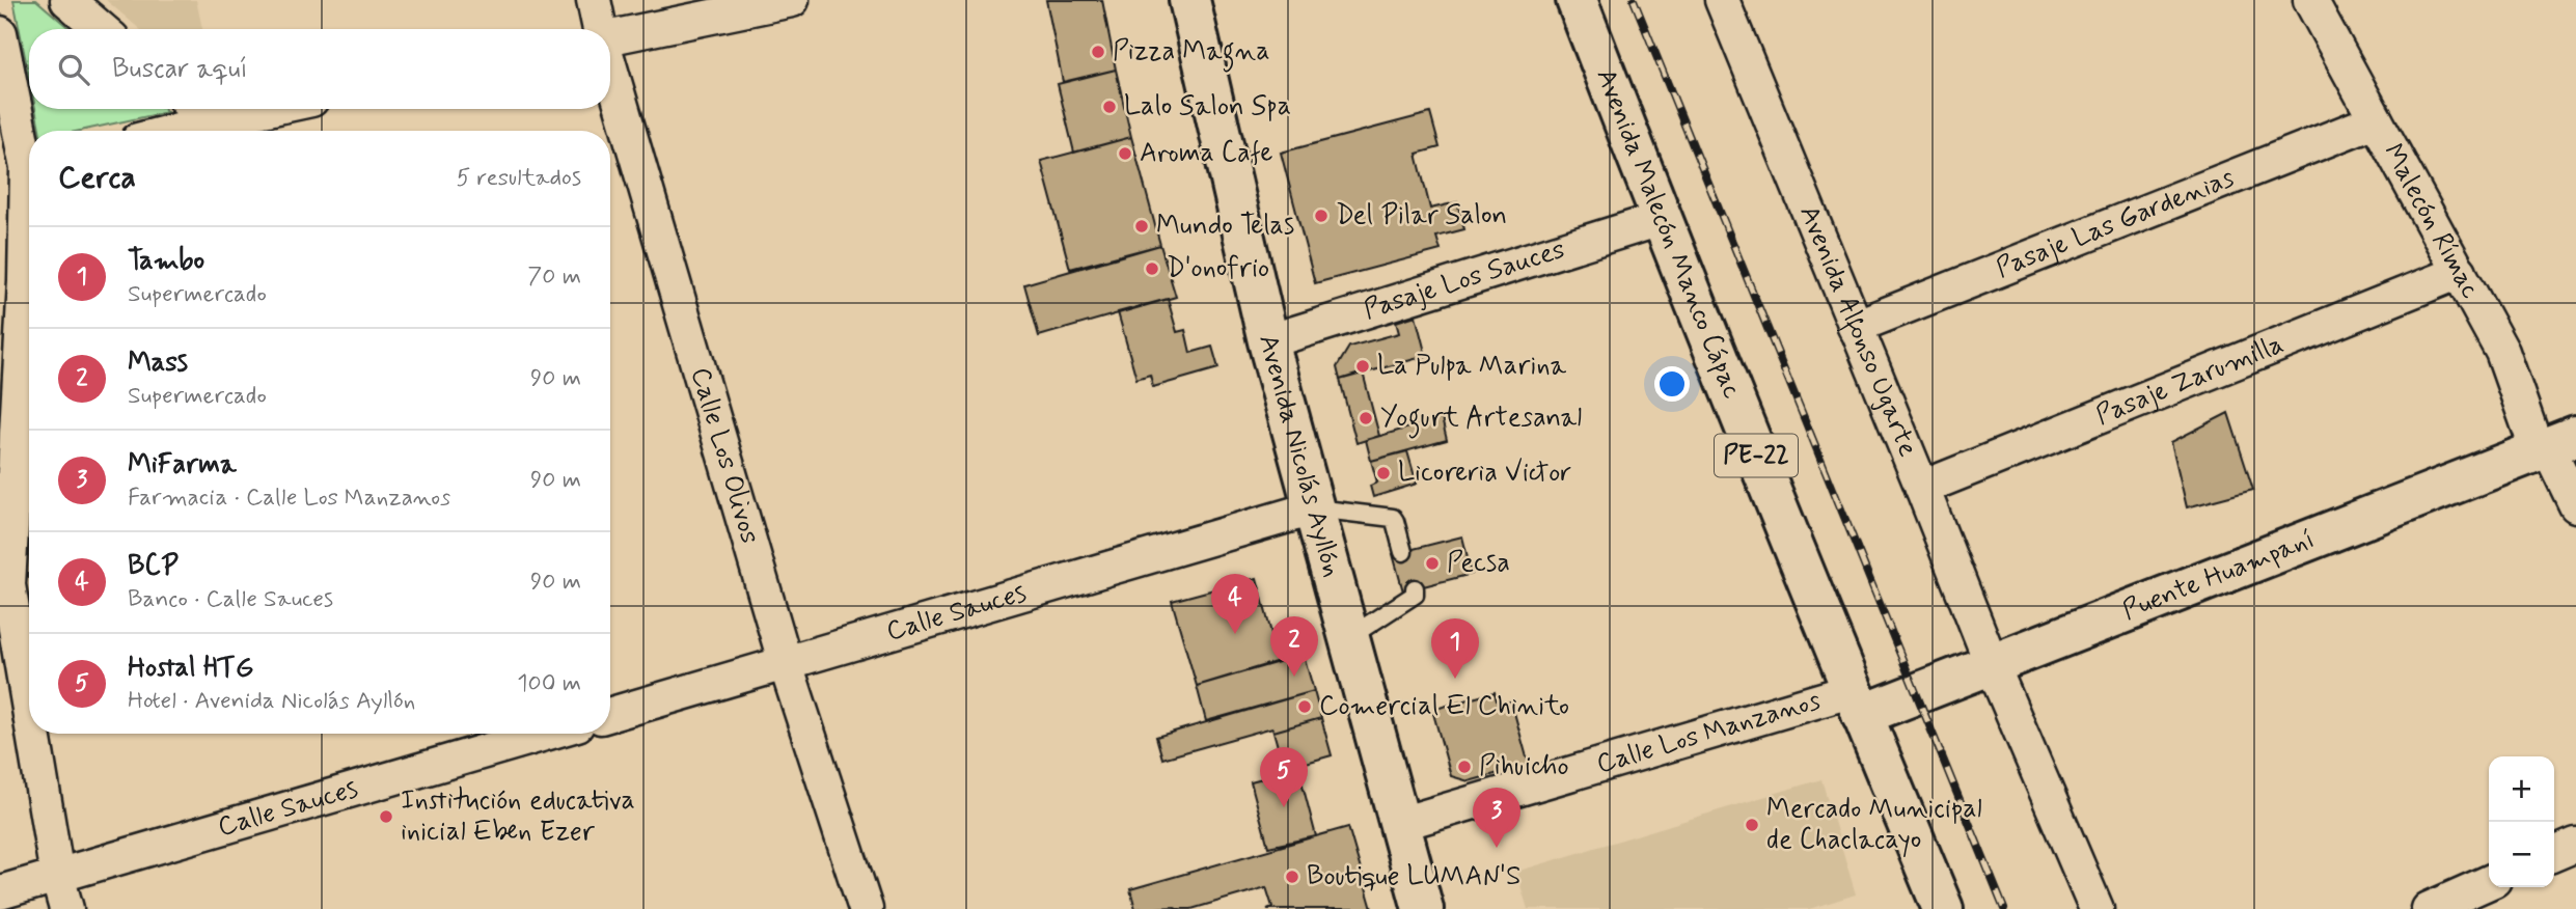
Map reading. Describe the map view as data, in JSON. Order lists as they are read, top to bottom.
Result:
{
  "streets": {
    "main road": [
      "Avenida Malecón Manco Cápac",
      "PE-22",
      "Avenida Nicolás Ayllón",
      "Puente Huampaní"
    ],
    "street": [
      "Malecón Rímac",
      "Pasaje Las Gardenias",
      "Pasaje Los Sauces",
      "Avenida Alfonso Ugarte",
      "Pasaje Zarumilla",
      "Calle Los Olivos",
      "Calle Sauces",
      "Calle Los Manzanos"
    ]
  },
  "crossings": [
    ["Malecón Rímac", "Pasaje Las Gardenias"],
    ["Malecón Rímac", "Pasaje Zarumilla"],
    ["Malecón Rímac", "Puente Huampaní"],
    ["Pasaje Las Gardenias", "Avenida Alfonso Ugarte"],
    ["Avenida Malecón Manco Cápac", "Pasaje Los Sauces"],
    ["Avenida Malecón Manco Cápac", "Puente Huampaní"],
    ["Avenida Malecón Manco Cápac", "Calle Los Manzanos"],
    ["Pasaje Los Sauces", "Avenida Nicolás Ayllón"],
    ["Avenida Alfonso Ugarte", "Pasaje Zarumilla"],
    ["Avenida Alfonso Ugarte", "Puente Huampaní"],
    ["Calle Los Olivos", "Calle Sauces"],
    ["Avenida Nicolás Ayllón", "Calle Sauces"],
    ["Avenida Nicolás Ayllón", "Calle Los Manzanos"],
    ["Puente Huampaní", "Calle Los Manzanos"]
  ],
  "places": [
    "Pizza Magna",
    "Lalo Salon Spa",
    "Aroma Cafe",
    "Del Pilar Salon",
    "Mundo Telas",
    "D'onofrio",
    "La Pulpa Marina",
    "Yogurt Artesanal",
    "Licoreria Victor",
    "Pecsa",
    "Comercial El Chinito",
    "Pihuicho",
    "Institución educativa inicial Eben Ezer",
    "Mercado Municipal de Chaclacayo",
    "Boutique LUMAN'S"
  ],
  "page": {
    "search": "Buscar aquí",
    "heading": ["Cerca", "5 resultados"],
    "list": [
      {
        "mark": "1",
        "name": "Tambo",
        "note": "Supermercado",
        "value": "70 m"
      },
      {
        "mark": "2",
        "name": "Mass",
        "note": "Supermercado",
        "value": "90 m"
      },
      {
        "mark": "3",
        "name": "MiFarma",
        "note": "Farmacia · Calle Los Manzanos",
        "value": "90 m"
      },
      {
        "mark": "4",
        "name": "BCP",
        "note": "Banco · Calle Sauces",
        "value": "90 m"
      },
      {
        "mark": "5",
        "name": "Hostal HTG",
        "note": "Hotel · Avenida Nicolás Ayllón",
        "value": "100 m"
      }
    ],
    "pins": [
      "4",
      "2",
      "1",
      "5",
      "3"
    ],
    "map_buttons": ["+", "−"]
  }
}
